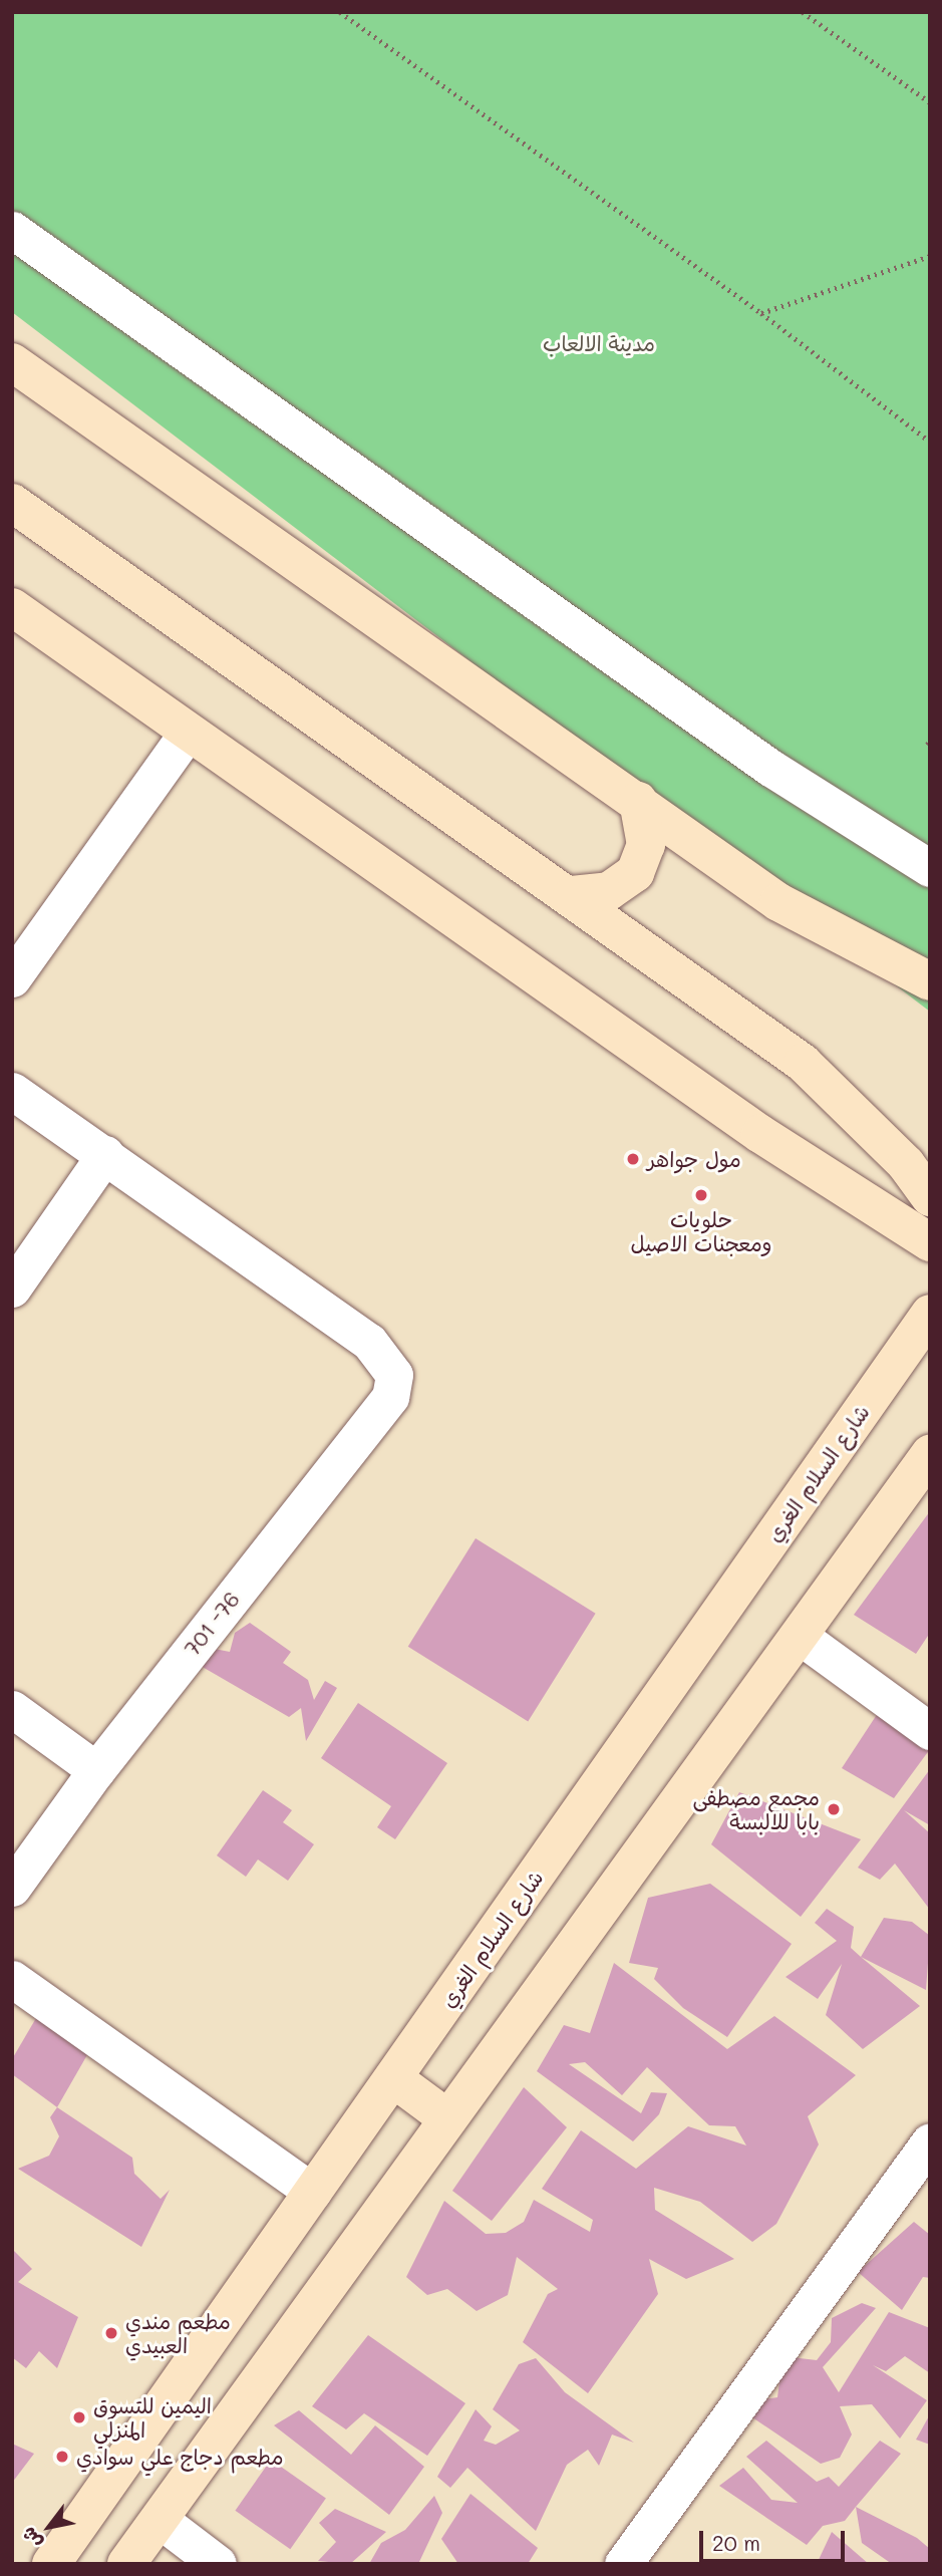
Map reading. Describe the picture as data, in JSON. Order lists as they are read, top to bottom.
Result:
{
  "streets": {
    "street": ["شارع السلام الغري", "701 -76"]
  },
  "parks": ["مدينة الالعاب"],
  "places": [
    "مول جواهر",
    "حلويات ومعجنات الاصيل",
    "مجمع مصطفى بابا للالبسة",
    "مطعم مندي العبيدي",
    "اليمين للتسوق المنزلي",
    "مطعم دجاج علي سوادي"
  ],
  "scale_bar": "20 m",
  "north": "bottom left"
}
